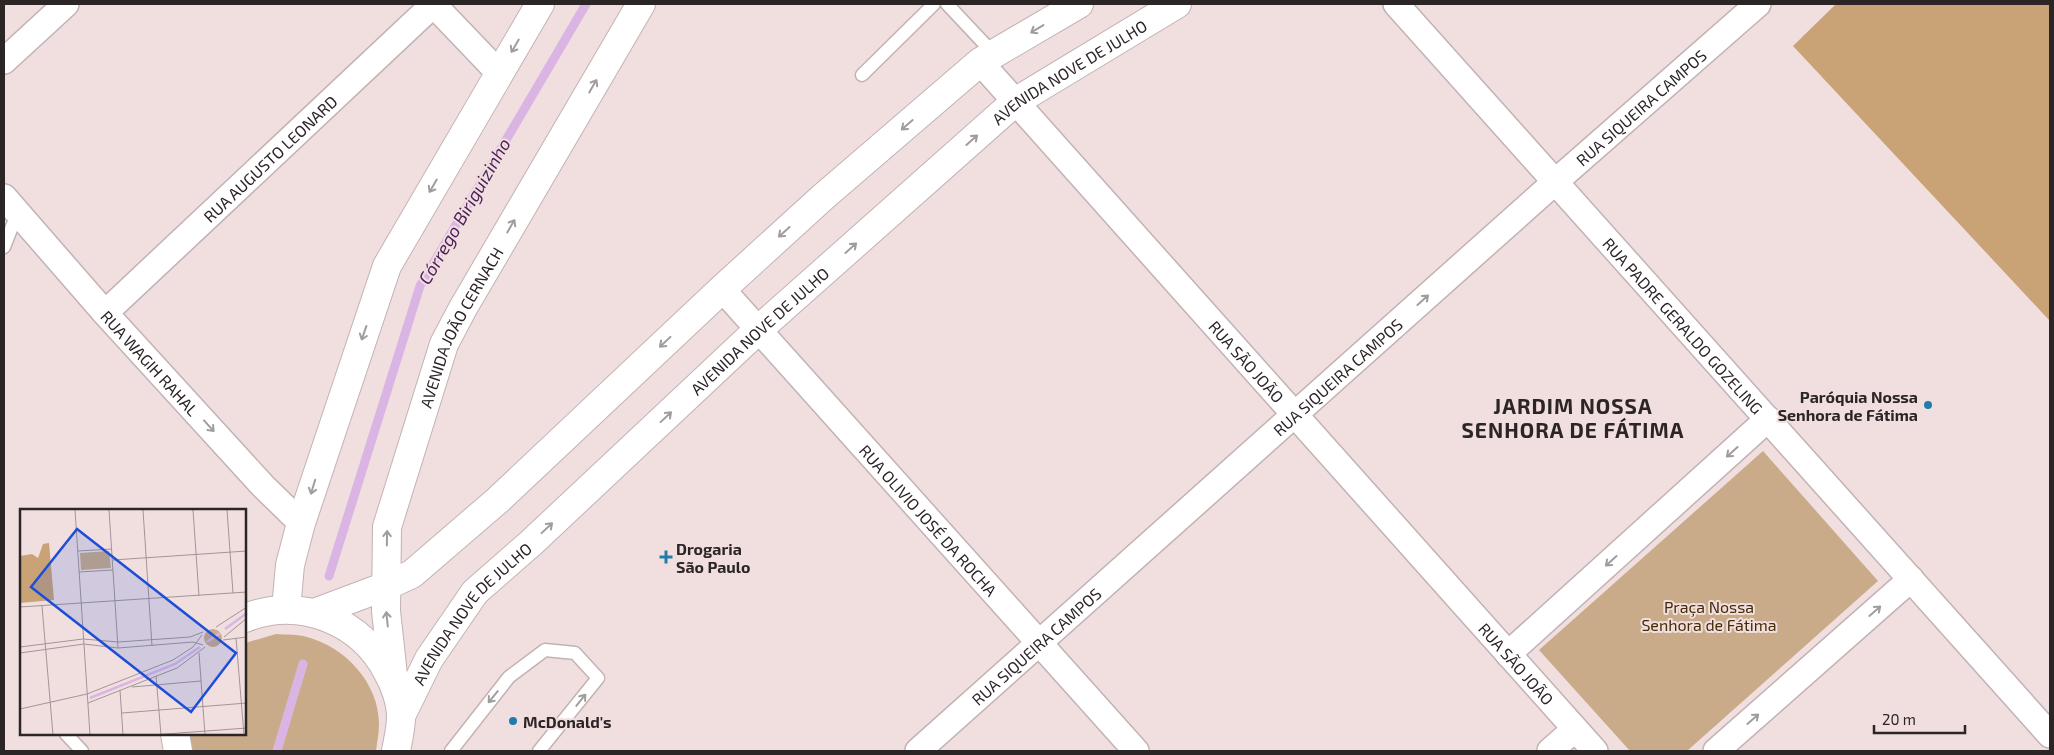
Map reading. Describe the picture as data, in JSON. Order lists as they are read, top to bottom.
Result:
{
  "streets": {
    "main road": ["AVENIDA NOVE DE JULHO", "AVENIDA JOÃO CERNACH"],
    "street": [
      "RUA SIQUEIRA CAMPOS",
      "RUA AUGUSTO LEONARD",
      "RUA PADRE GERALDO GOZELING",
      "RUA SÃO JOÃO",
      "RUA WAGIH RAHAL",
      "RUA OLIVIO JOSÉ DA ROCHA"
    ]
  },
  "crossings": [
    ["AVENIDA NOVE DE JULHO", "RUA SÃO JOÃO"],
    ["AVENIDA NOVE DE JULHO", "RUA OLIVIO JOSÉ DA ROCHA"],
    ["RUA SIQUEIRA CAMPOS", "RUA PADRE GERALDO GOZELING"],
    ["RUA SIQUEIRA CAMPOS", "RUA SÃO JOÃO"],
    ["RUA SIQUEIRA CAMPOS", "RUA OLIVIO JOSÉ DA ROCHA"],
    ["RUA AUGUSTO LEONARD", "RUA WAGIH RAHAL"]
  ],
  "one_way": ["RUA WAGIH RAHAL"],
  "districts": ["JARDIM NOSSA SENHORA DE FÁTIMA"],
  "water": ["Córrego Biriguizinho"],
  "parks": ["Praça Nossa Senhora de Fátima"],
  "places": {
    "other": ["Paróquia Nossa Senhora de Fátima", "McDonald's"],
    "health": ["Drogaria São Paulo"]
  },
  "scale_bar": "20 m"
}
